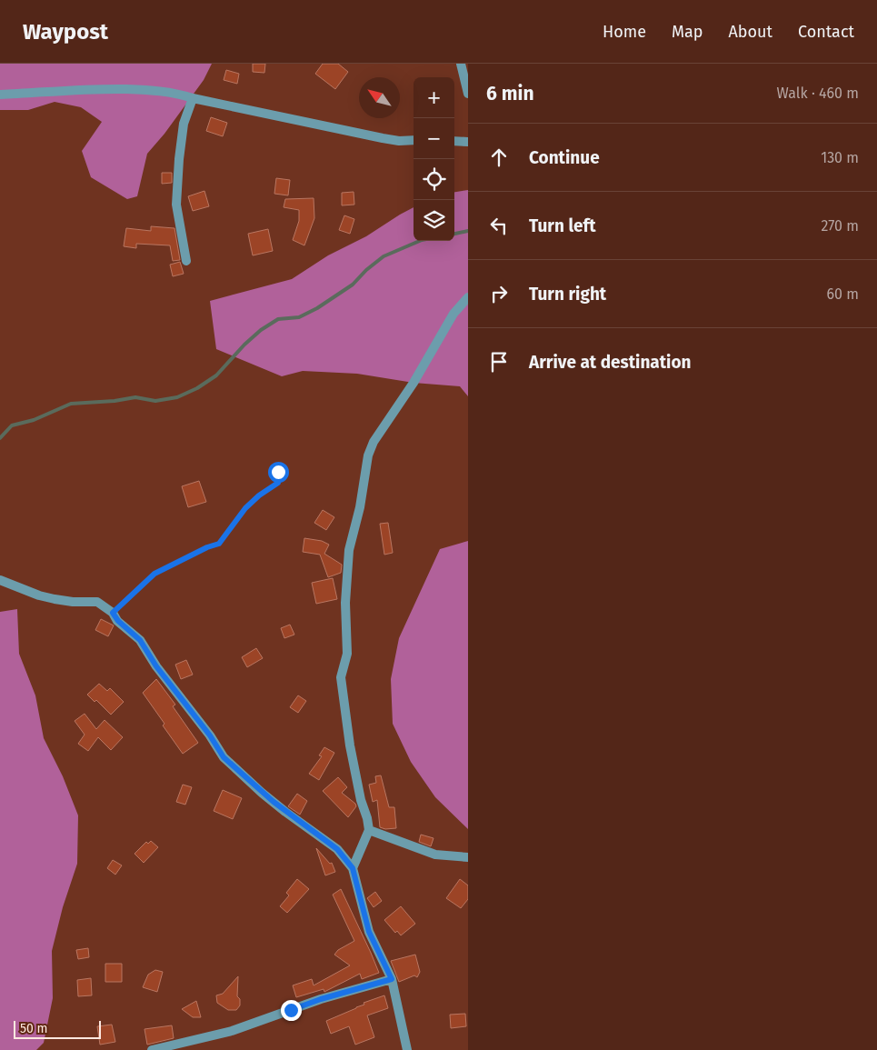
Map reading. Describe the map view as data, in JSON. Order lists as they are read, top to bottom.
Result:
{
  "scale_bar": "50 m",
  "north": "top left",
  "page": {
    "header": "Waypost",
    "nav": [
      "Home",
      "Map",
      "About",
      "Contact"
    ],
    "heading": ["6 min", "Walk · 460 m"],
    "map_buttons": ["+", "−"],
    "list": [
      ["Continue", "130 m"],
      ["Turn left", "270 m"],
      ["Turn right", "60 m"],
      "Arrive at destination"
    ],
    "scale": "50 m"
  }
}
